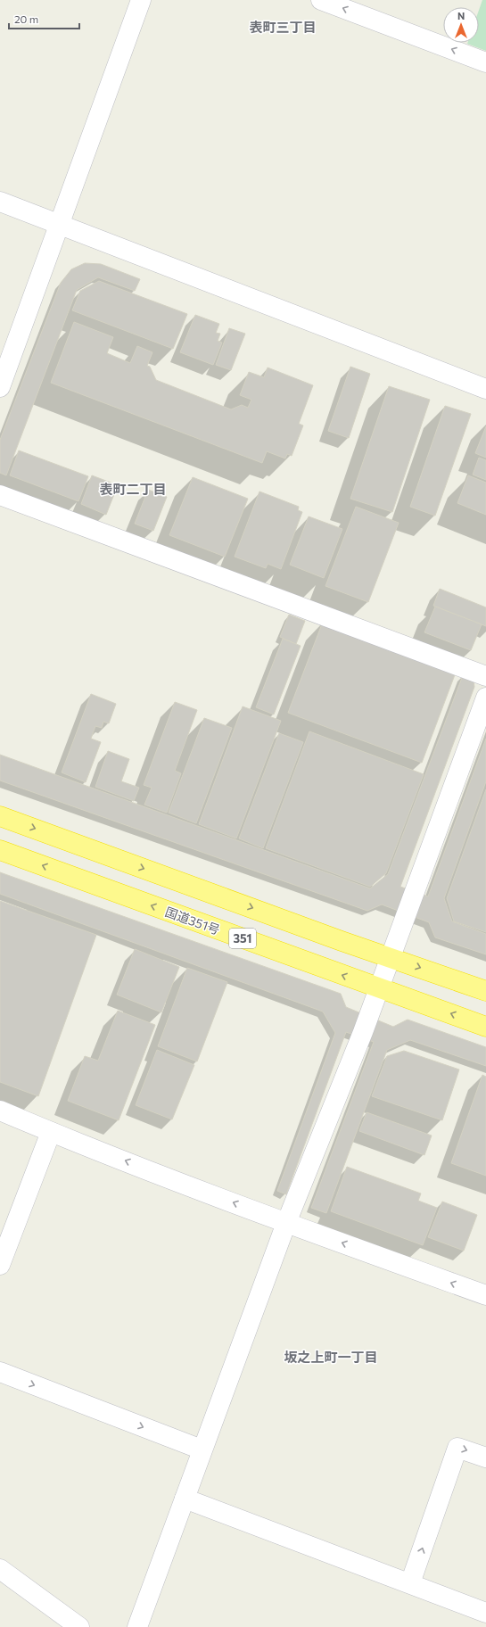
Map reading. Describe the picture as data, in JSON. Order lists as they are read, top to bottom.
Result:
{
  "streets": {
    "highway": ["国道351号", "351"]
  },
  "districts": ["表町三丁目", "表町二丁目", "坂之上町一丁目"],
  "scale_bar": "20 m",
  "north": "top"
}
